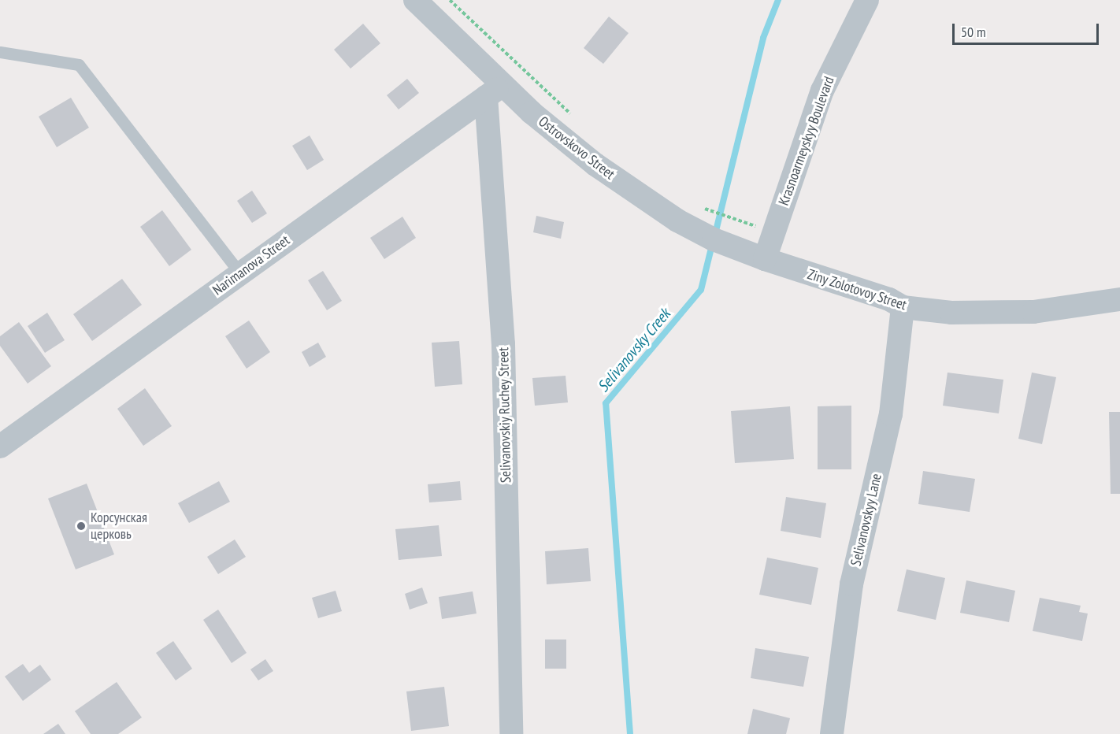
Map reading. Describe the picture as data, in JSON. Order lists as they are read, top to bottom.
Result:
{
  "streets": {
    "street": [
      "Krasnoarmeyskyy Boulevard",
      "Ostrovskovo Street",
      "Narimanova Street",
      "Ziny Zolotovoy Street",
      "Selivanovskiy Ruchey Street",
      "Selivanovskyy Lane"
    ]
  },
  "crossings": [
    ["Krasnoarmeyskyy Boulevard", "Ostrovskovo Street"],
    ["Krasnoarmeyskyy Boulevard", "Ziny Zolotovoy Street"],
    ["Ostrovskovo Street", "Narimanova Street"],
    ["Ostrovskovo Street", "Ziny Zolotovoy Street"],
    ["Ostrovskovo Street", "Selivanovskiy Ruchey Street"],
    ["Narimanova Street", "Selivanovskiy Ruchey Street"],
    ["Ziny Zolotovoy Street", "Selivanovskyy Lane"]
  ],
  "water": ["Selivanovsky Creek"],
  "places": ["Корсунская церковь"],
  "scale_bar": "50 m"
}
